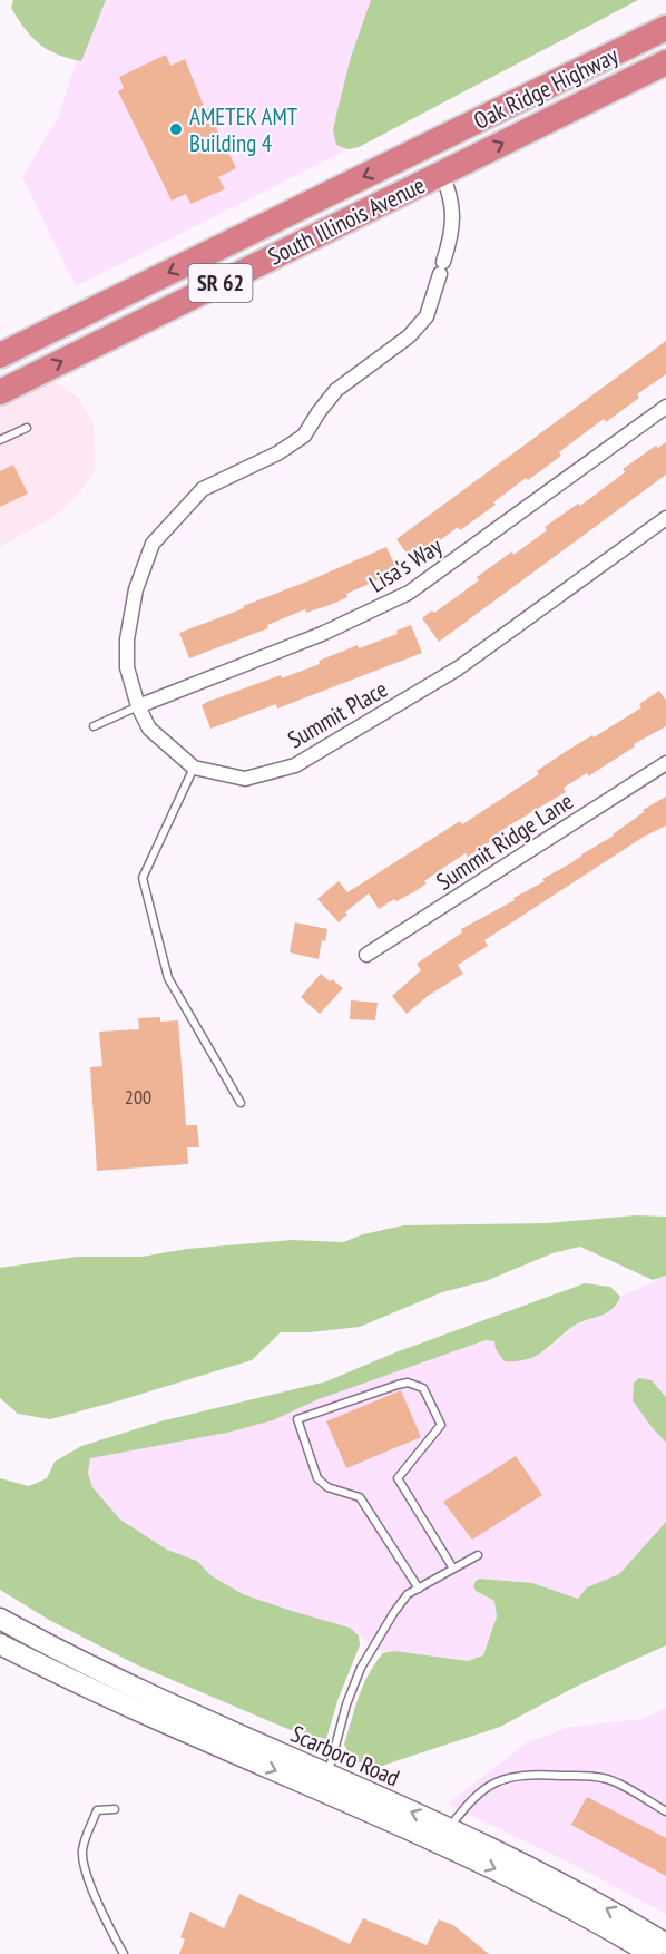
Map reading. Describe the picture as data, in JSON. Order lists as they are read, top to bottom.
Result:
{
  "streets": {
    "highway": ["Oak Ridge Highway", "South Illinois Avenue", "SR 62"],
    "main road": ["Scarboro Road"],
    "street": ["Lisa's Way", "Summit Place", "Summit Ridge Lane"]
  },
  "crossings": [
    ["Oak Ridge Highway", "South Illinois Avenue"],
    ["Oak Ridge Highway", "Summit Place"],
    ["South Illinois Avenue", "Summit Place"],
    ["Lisa's Way", "Summit Place"]
  ],
  "places": ["AMETEK AMT Building 4"],
  "house_numbers": ["200"]
}
